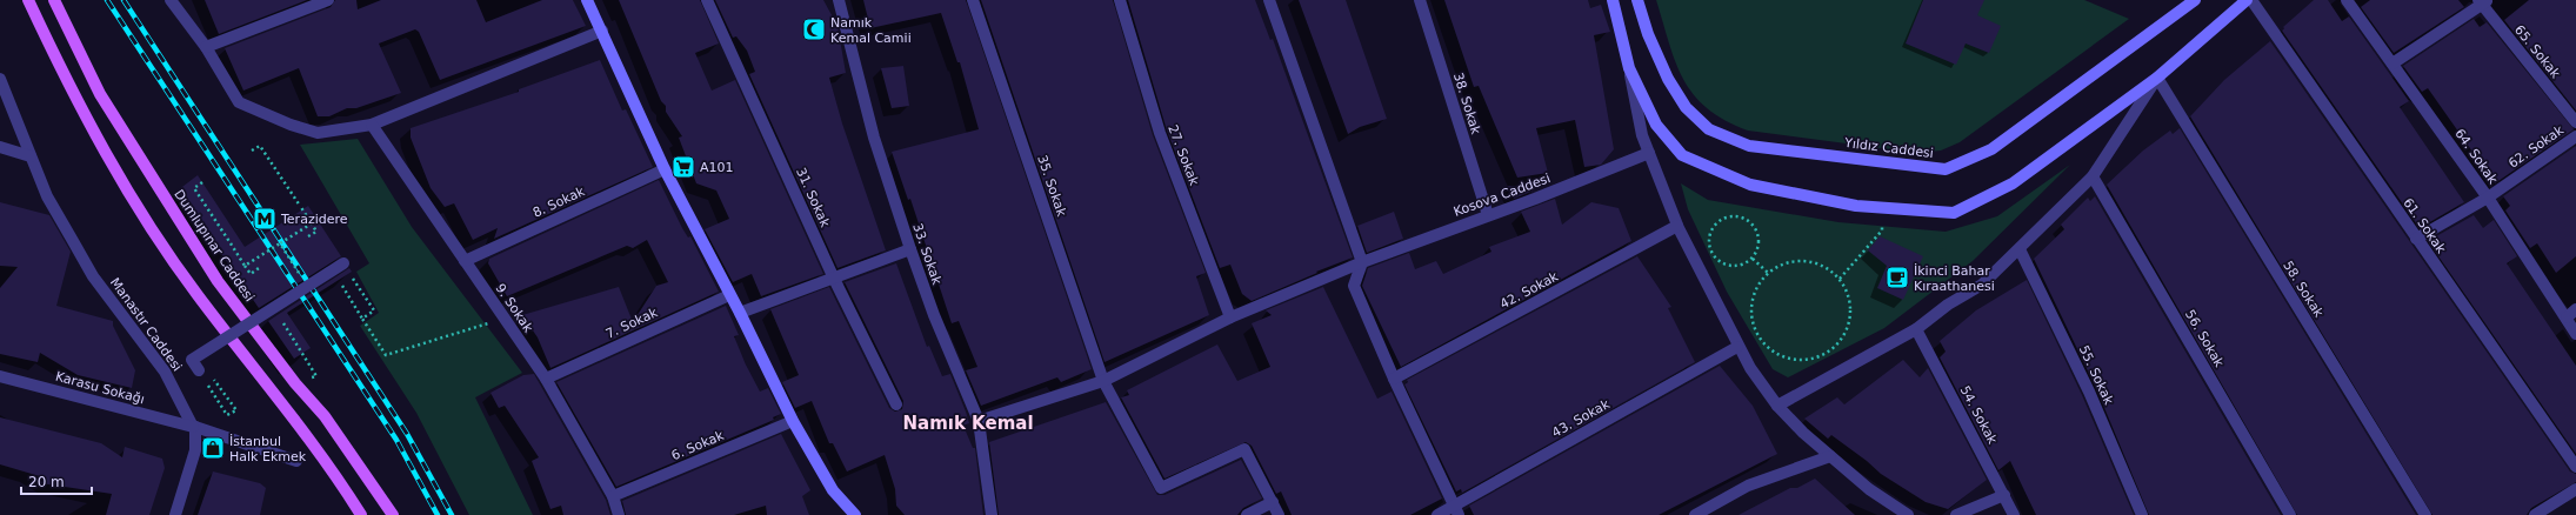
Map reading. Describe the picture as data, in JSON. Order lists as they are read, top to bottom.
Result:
{
  "streets": {
    "main road": ["Yıldız Caddesi", "Dumlupınar Caddesi"],
    "street": [
      "65. Sokak",
      "38. Sokak",
      "62. Sokak",
      "27. Sokak",
      "64. Sokak",
      "35. Sokak",
      "Kosova Caddesi",
      "31. Sokak",
      "8. Sokak",
      "61. Sokak",
      "33. Sokak",
      "58. Sokak",
      "42. Sokak",
      "9. Sokak",
      "7. Sokak",
      "Manastır Caddesi",
      "56. Sokak",
      "55. Sokak",
      "Karasu Sokağı",
      "54. Sokak",
      "43. Sokak",
      "6. Sokak"
    ]
  },
  "crossings": [
    ["38. Sokak", "Kosova Caddesi"],
    ["62. Sokak", "64. Sokak"],
    ["62. Sokak", "61. Sokak"],
    ["27. Sokak", "Kosova Caddesi"],
    ["35. Sokak", "Kosova Caddesi"],
    ["Kosova Caddesi", "33. Sokak"],
    ["8. Sokak", "9. Sokak"],
    ["9. Sokak", "7. Sokak"],
    ["9. Sokak", "6. Sokak"],
    ["Manastır Caddesi", "Karasu Sokağı"]
  ],
  "districts": ["Namık Kemal"],
  "places": {
    "mosque": ["Namık Kemal Camii"],
    "supermarket": ["A101"],
    "metro station": ["Terazidere"],
    "cafe": ["İkinci Bahar Kıraathanesi"],
    "shop": ["İstanbul Halk Ekmek"]
  },
  "scale_bar": "20 m"
}
